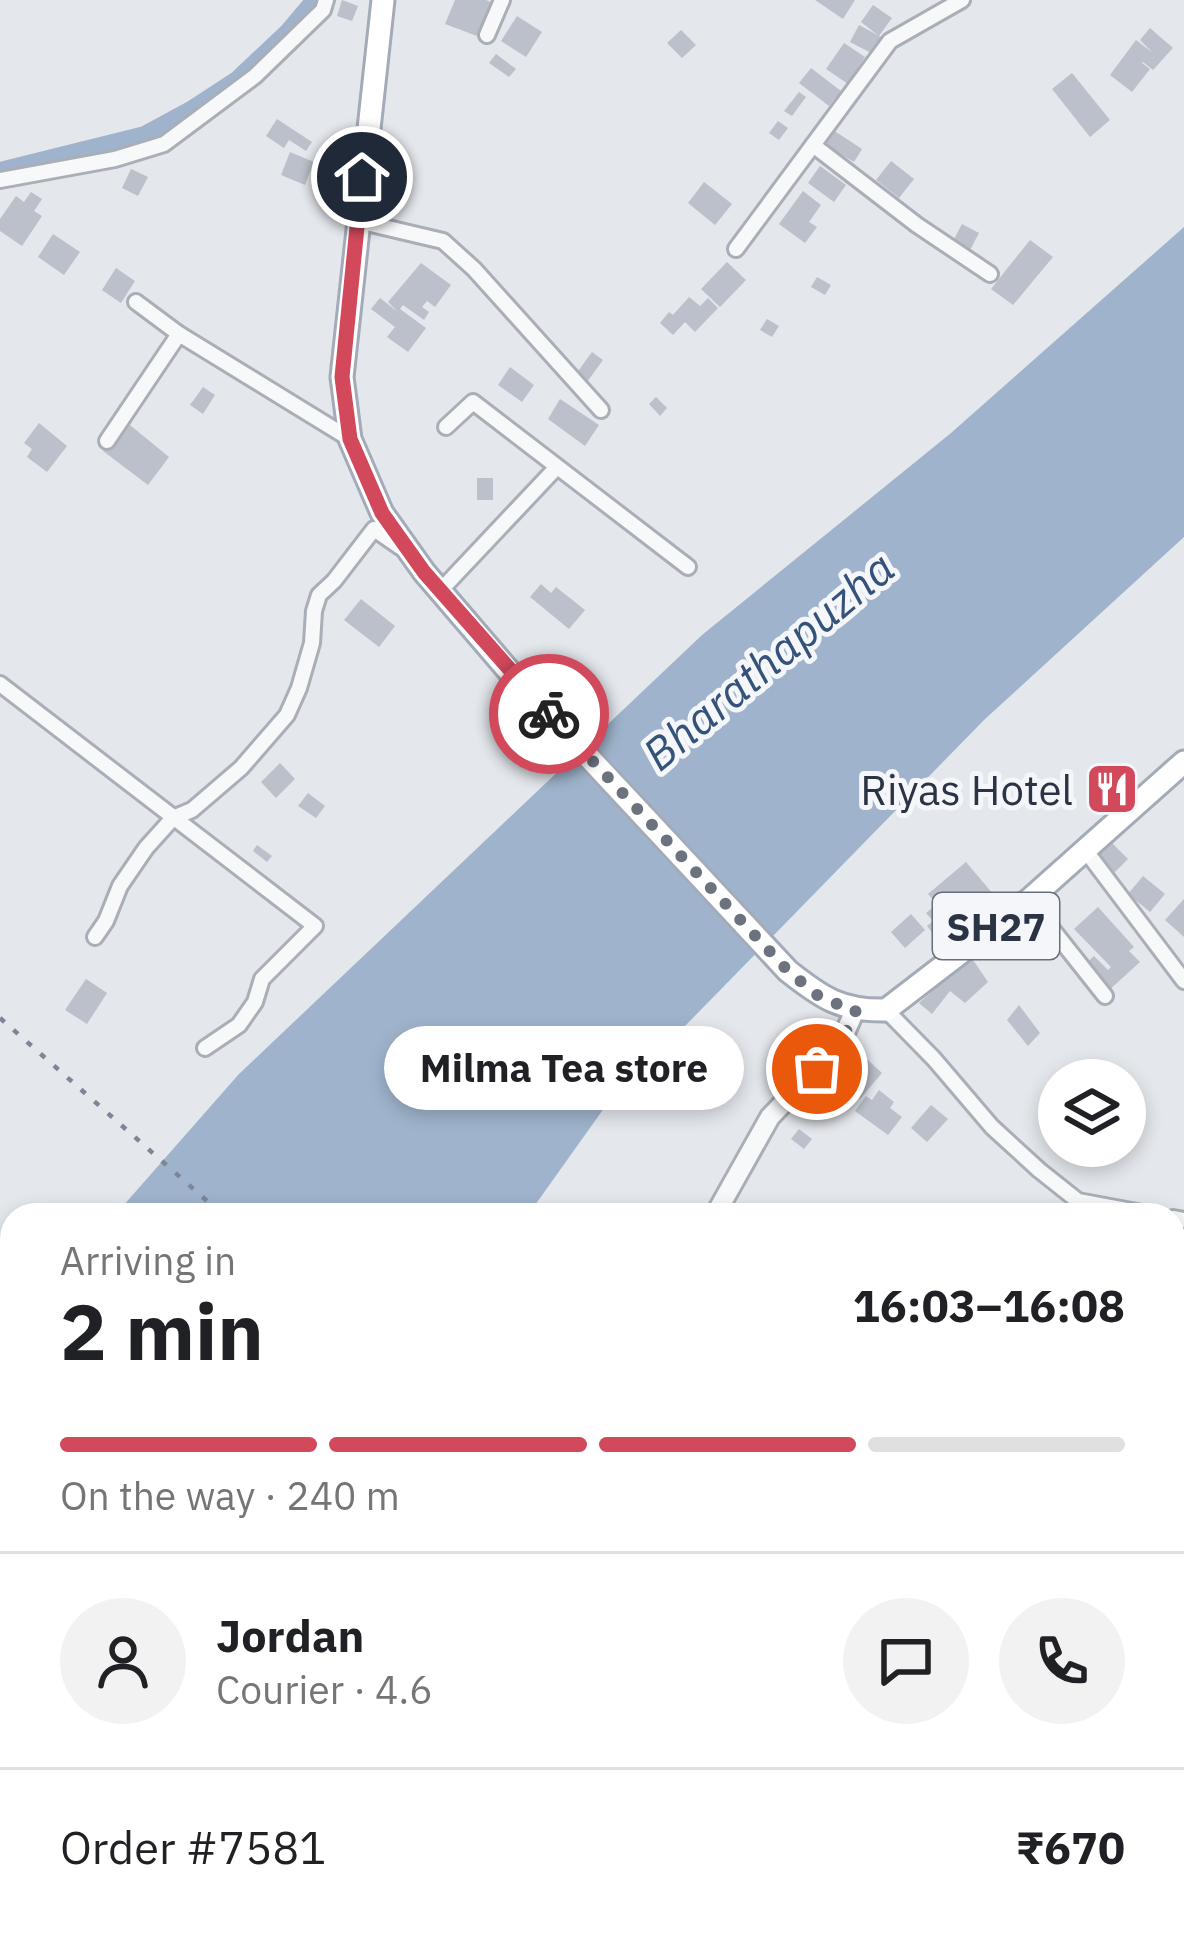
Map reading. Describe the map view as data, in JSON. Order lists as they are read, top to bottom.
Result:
{
  "streets": {
    "main road": ["SH27"]
  },
  "water": ["Bharathapuzha"],
  "places": {
    "restaurant": ["Riyas Hotel"],
    "other": ["Milma Tea store"]
  },
  "page": {
    "bubble": "Milma Tea store",
    "heading": ["2 min", "Arriving in", "16:03–16:08"],
    "panel": [
      "Jordan",
      "Courier · 4.6",
      "Order #7581",
      "₹670"
    ],
    "bar": "On the way · 240 m"
  }
}
